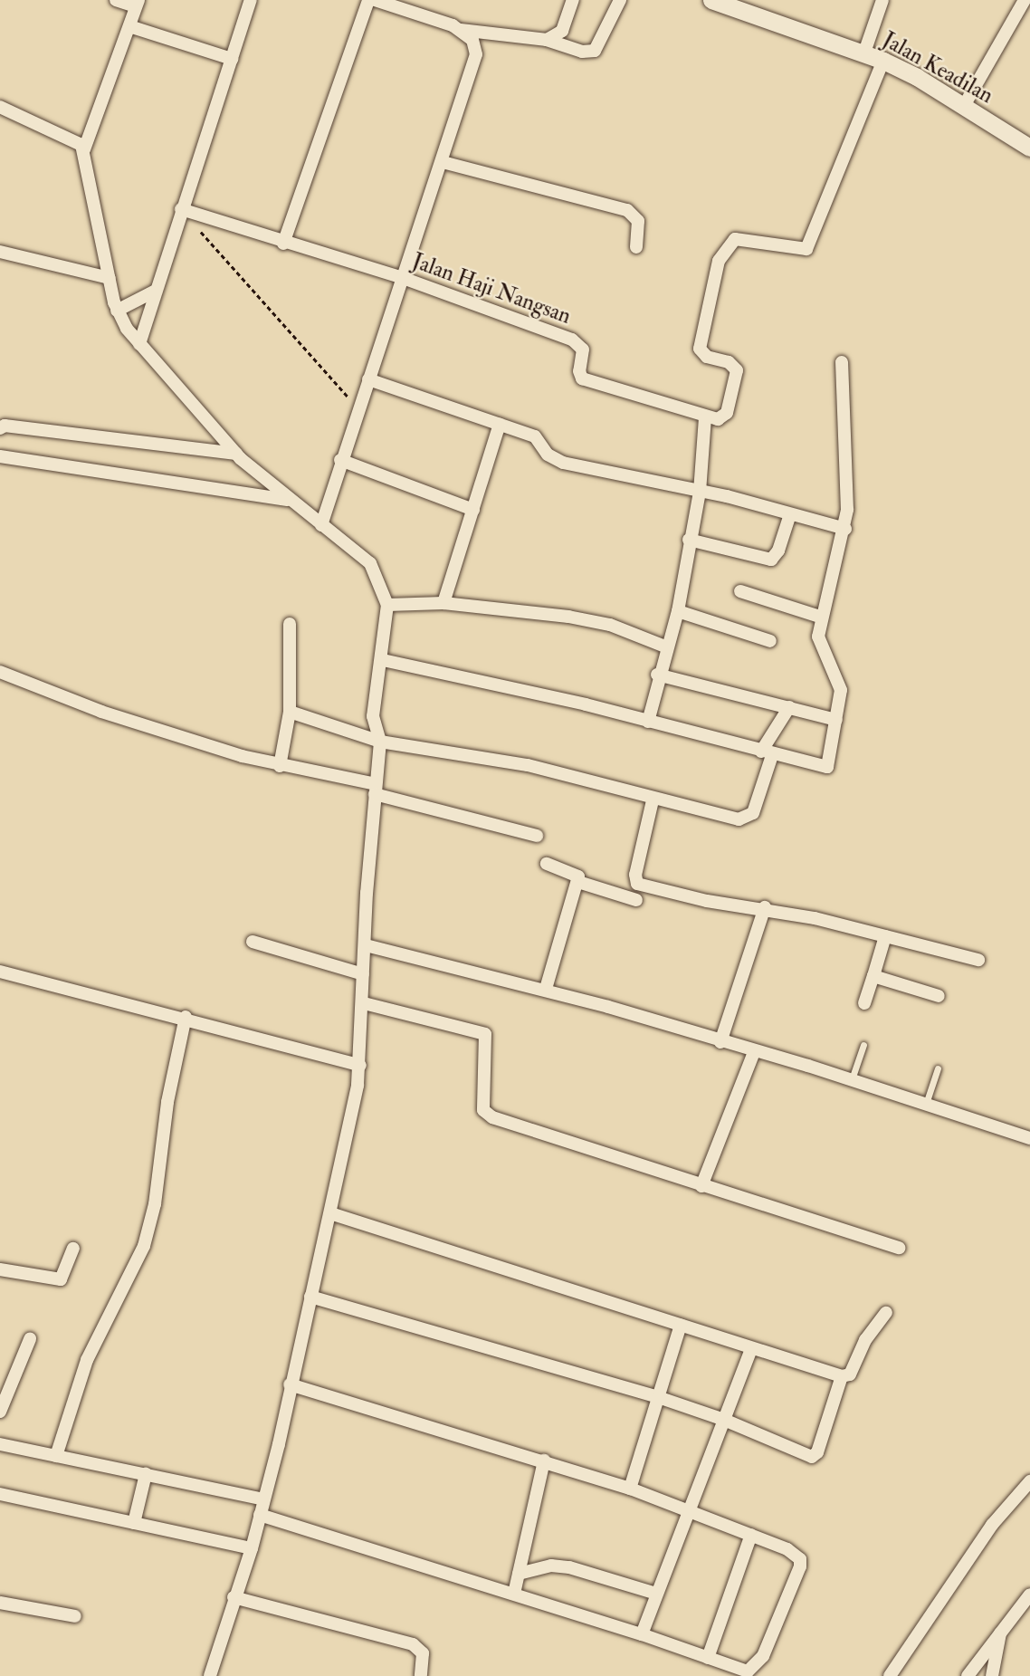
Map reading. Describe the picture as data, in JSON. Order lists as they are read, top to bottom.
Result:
{
  "streets": {
    "main road": ["Jalan Keadilan"],
    "street": ["Jalan Haji Nangsan"]
  }
}
